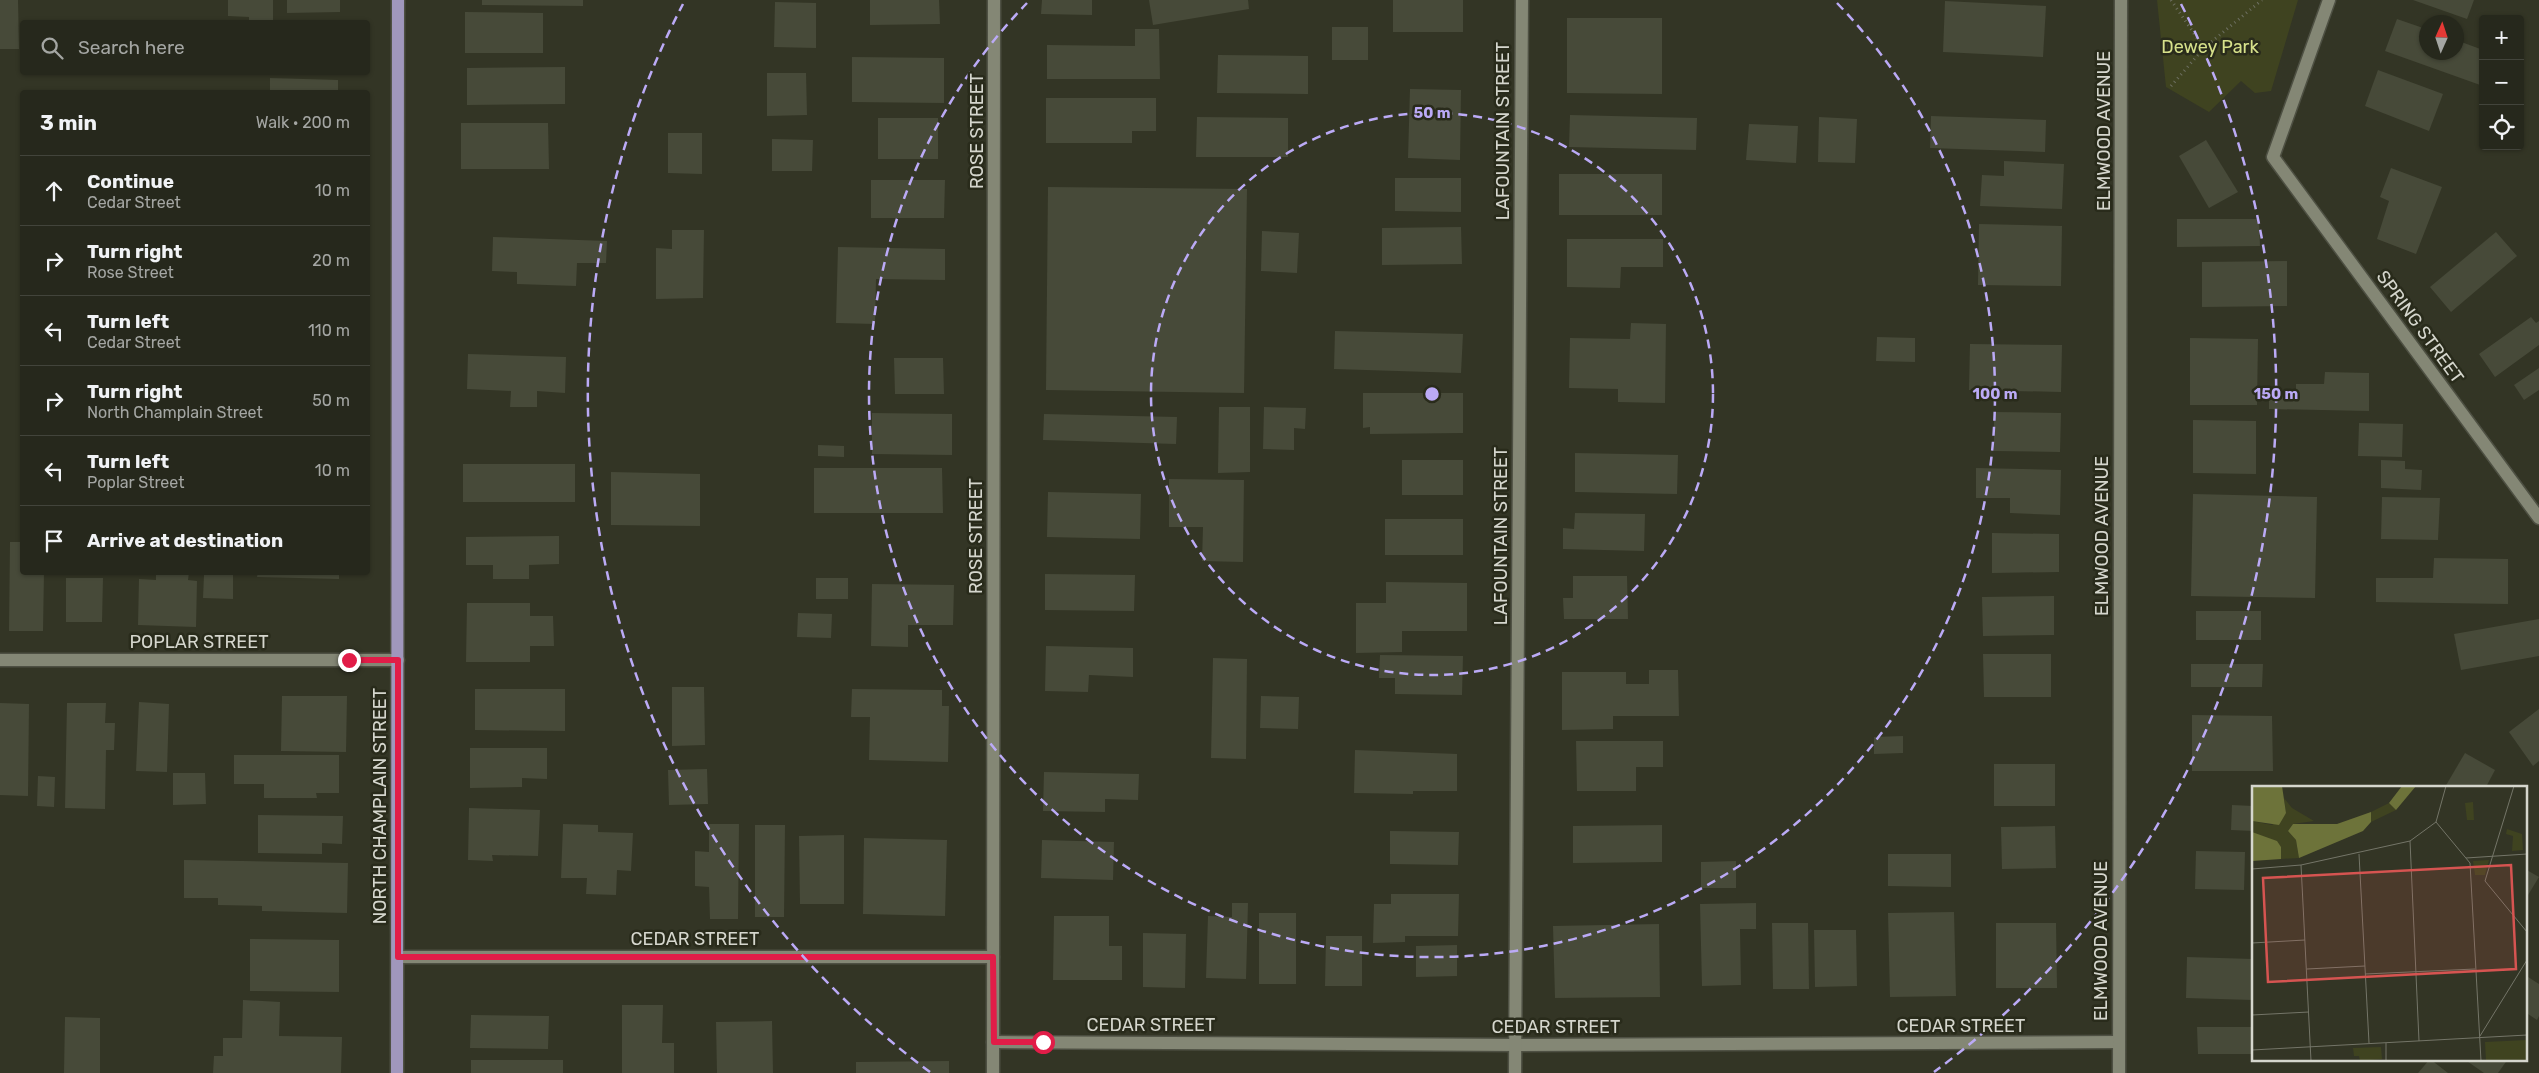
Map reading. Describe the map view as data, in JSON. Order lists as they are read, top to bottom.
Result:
{
  "streets": {
    "main road": ["NORTH CHAMPLAIN STREET"],
    "street": [
      "ROSE STREET",
      "LAFOUNTAIN STREET",
      "ELMWOOD AVENUE",
      "SPRING STREET",
      "POPLAR STREET",
      "CEDAR STREET"
    ]
  },
  "crossings": [
    ["ROSE STREET", "CEDAR STREET"],
    ["LAFOUNTAIN STREET", "CEDAR STREET"],
    ["ELMWOOD AVENUE", "CEDAR STREET"],
    ["POPLAR STREET", "NORTH CHAMPLAIN STREET"],
    ["NORTH CHAMPLAIN STREET", "CEDAR STREET"]
  ],
  "parks": ["Dewey Park"],
  "north": "top",
  "page": {
    "map_buttons": ["+", "−"],
    "search": "Search here",
    "heading": ["3 min", "Walk · 200 m"],
    "list": [
      ["Continue", "Cedar Street", "10 m"],
      ["Turn right", "Rose Street", "20 m"],
      ["Turn left", "Cedar Street", "110 m"],
      ["Turn right", "North Champlain Street", "50 m"],
      ["Turn left", "Poplar Street", "10 m"],
      "Arrive at destination"
    ]
  },
  "rings": ["50 m", "100 m", "150 m"]
}
